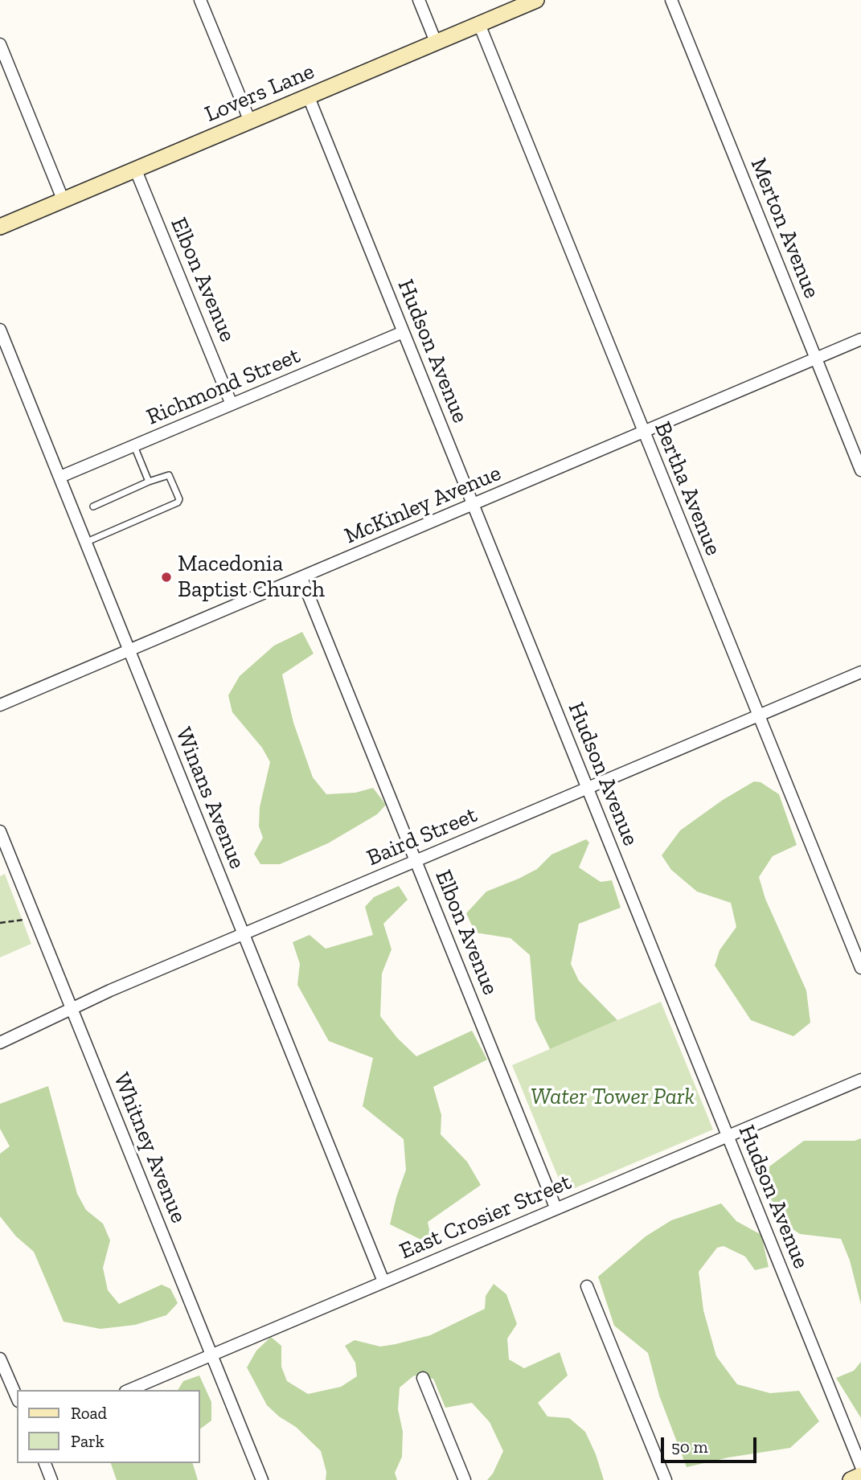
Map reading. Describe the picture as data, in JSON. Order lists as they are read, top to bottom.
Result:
{
  "streets": {
    "street": [
      "Lovers Lane",
      "Merton Avenue",
      "Elbon Avenue",
      "Hudson Avenue",
      "Richmond Street",
      "Bertha Avenue",
      "McKinley Avenue",
      "Winans Avenue",
      "Baird Street",
      "Whitney Avenue",
      "East Crosier Street"
    ]
  },
  "crossings": [
    ["Lovers Lane", "Elbon Avenue"],
    ["Lovers Lane", "Hudson Avenue"],
    ["Lovers Lane", "Bertha Avenue"],
    ["Merton Avenue", "McKinley Avenue"],
    ["Elbon Avenue", "Richmond Street"],
    ["Elbon Avenue", "McKinley Avenue"],
    ["Elbon Avenue", "Baird Street"],
    ["Elbon Avenue", "East Crosier Street"],
    ["Hudson Avenue", "Richmond Street"],
    ["Hudson Avenue", "McKinley Avenue"],
    ["Hudson Avenue", "Baird Street"],
    ["Hudson Avenue", "East Crosier Street"],
    ["Richmond Street", "Winans Avenue"],
    ["Bertha Avenue", "McKinley Avenue"],
    ["Bertha Avenue", "Baird Street"],
    ["McKinley Avenue", "Winans Avenue"],
    ["Winans Avenue", "Baird Street"],
    ["Winans Avenue", "East Crosier Street"],
    ["Baird Street", "Whitney Avenue"],
    ["Whitney Avenue", "East Crosier Street"]
  ],
  "parks": ["Water Tower Park"],
  "places": ["Macedonia Baptist Church"],
  "legend": ["Road", "Park"],
  "scale_bar": "50 m"
}
